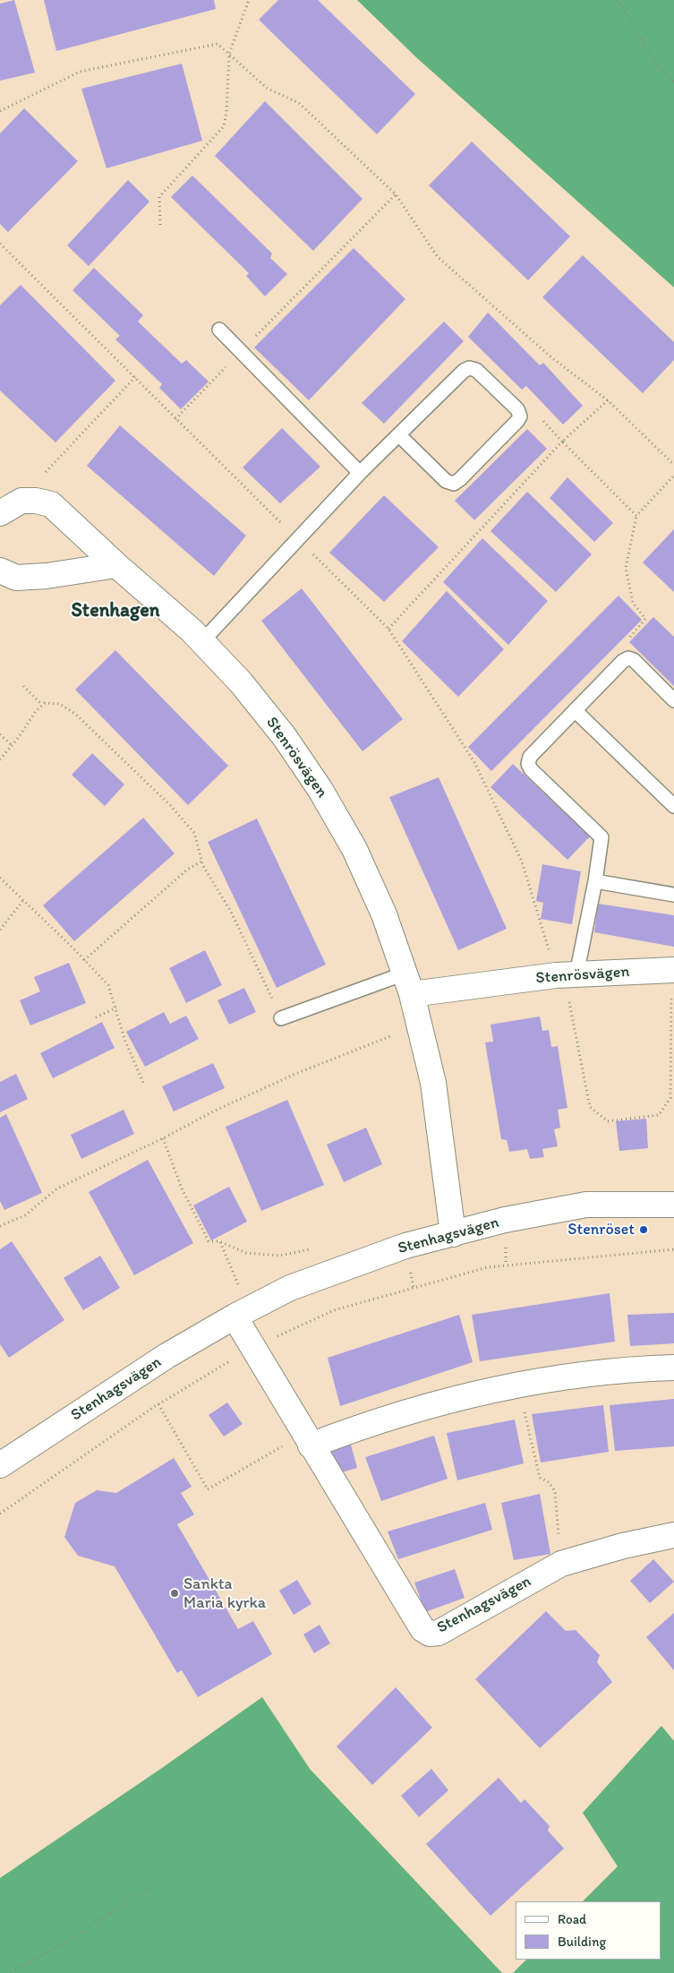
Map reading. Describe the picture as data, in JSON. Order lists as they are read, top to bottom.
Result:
{
  "streets": {
    "street": ["Stenrösvägen", "Stenhagsvägen"]
  },
  "crossings": [
    ["Stenrösvägen", "Stenhagsvägen"]
  ],
  "districts": ["Stenhagen"],
  "places": ["Stenröset", "Sankta Maria kyrka"],
  "legend": ["Road", "Building"]
}
